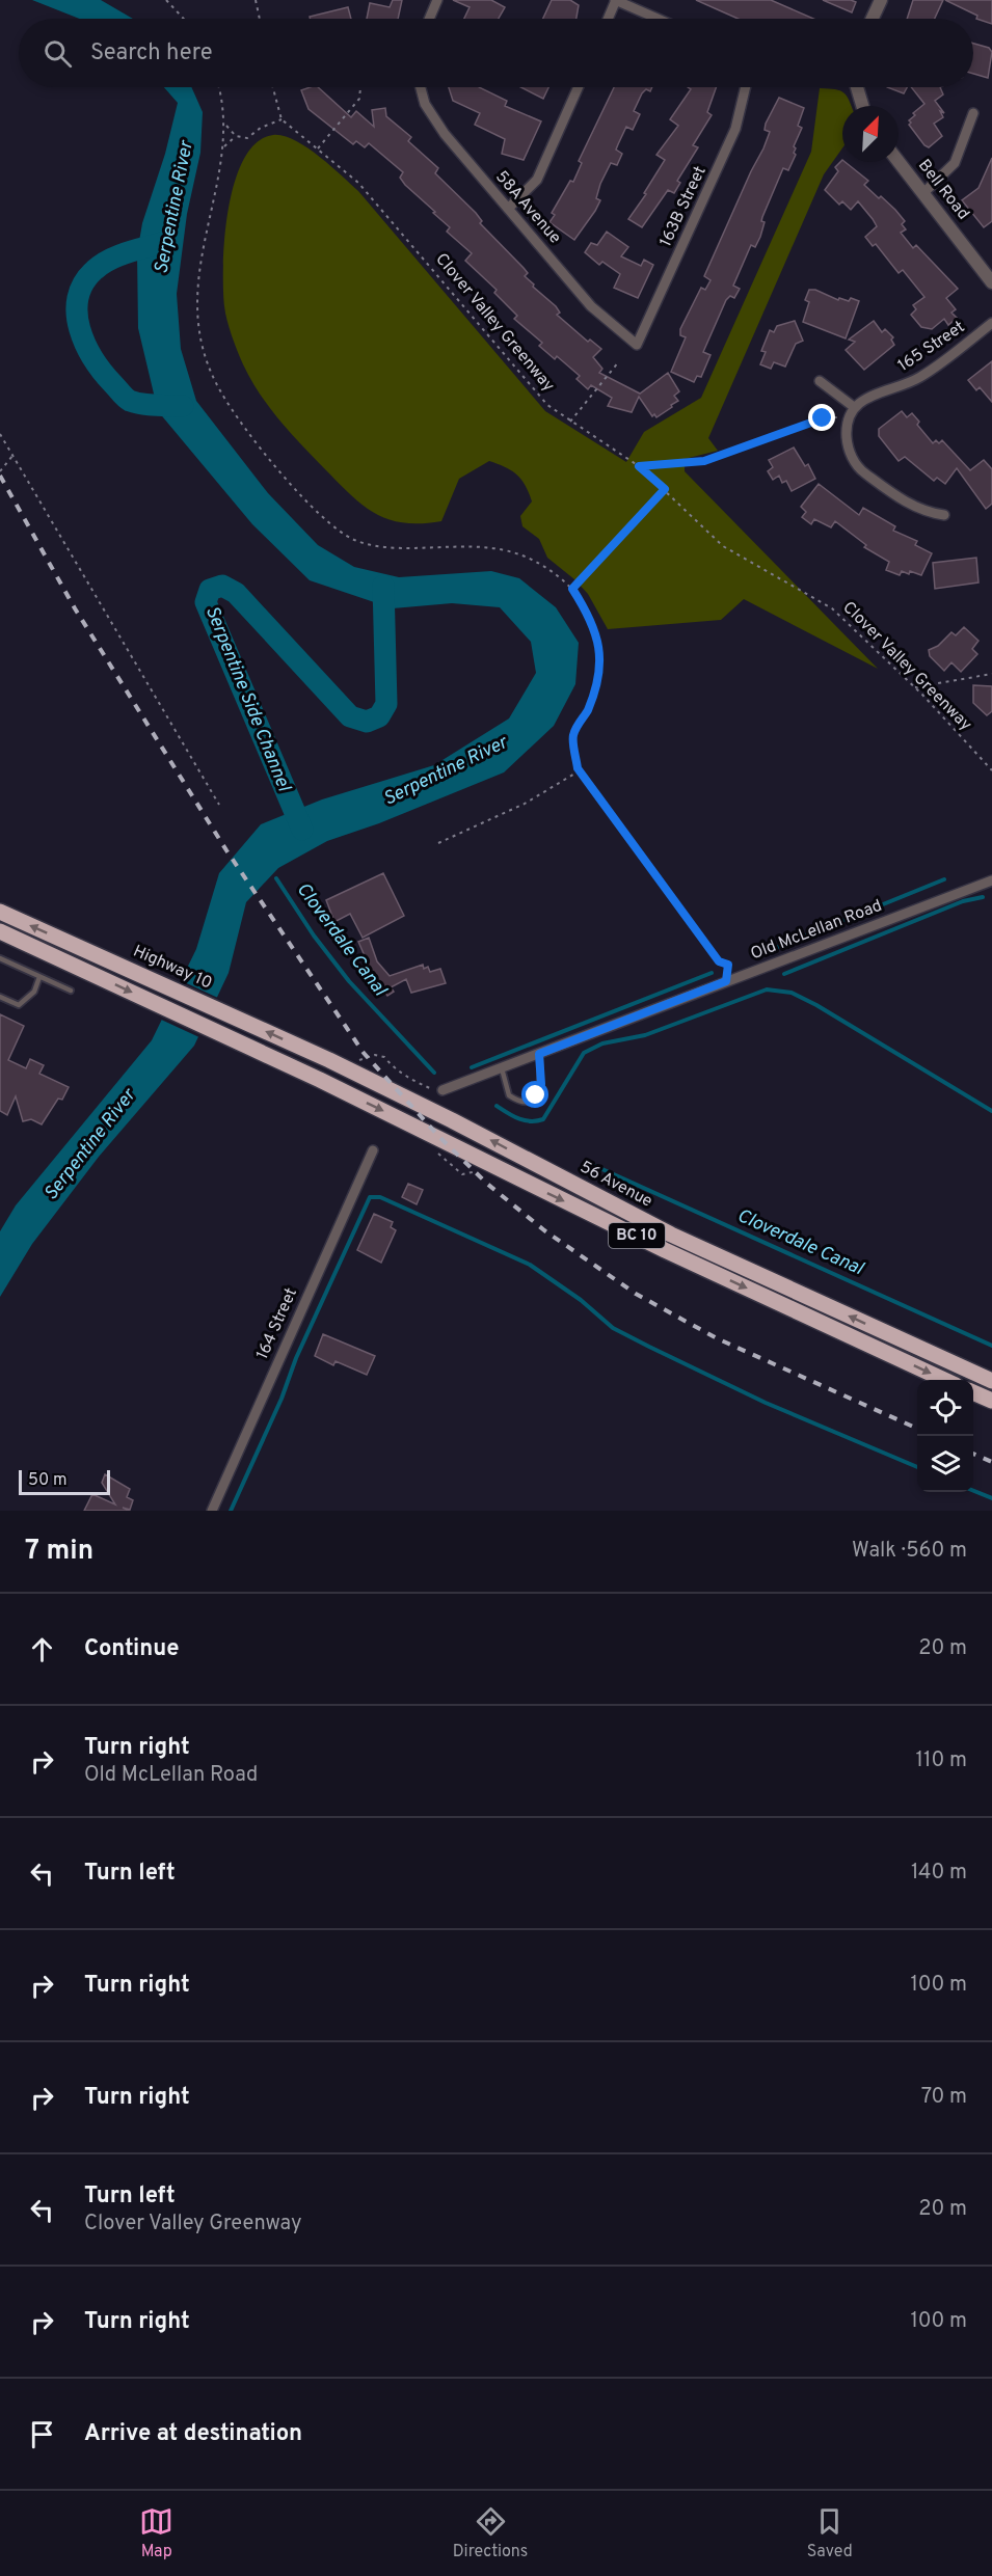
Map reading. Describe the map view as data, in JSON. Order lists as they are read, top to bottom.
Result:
{
  "streets": {
    "highway": ["Highway 10", "56 Avenue", "BC 10"],
    "street": [
      "Bell Road",
      "163B Street",
      "58A Avenue",
      "165 Street",
      "Old McLellan Road",
      "164 Street"
    ],
    "path": ["Clover Valley Greenway"]
  },
  "crossings": [
    ["163B Street", "58A Avenue"],
    ["Highway 10", "56 Avenue"]
  ],
  "water": ["Serpentine River", "Serpentine Side Channel", "Cloverdale Canal"],
  "scale_bar": "50 m",
  "north": "top right",
  "page": {
    "search": "Search here",
    "scale": "50 m",
    "heading": ["7 min", "Walk · 560 m"],
    "list": [
      ["Continue", "20 m"],
      ["Turn right", "Old McLellan Road", "110 m"],
      ["Turn left", "140 m"],
      ["Turn right", "100 m"],
      ["Turn right", "70 m"],
      ["Turn left", "Clover Valley Greenway", "20 m"],
      ["Turn right", "100 m"],
      "Arrive at destination"
    ],
    "nav": ["Map", "Directions", "Saved"]
  }
}
